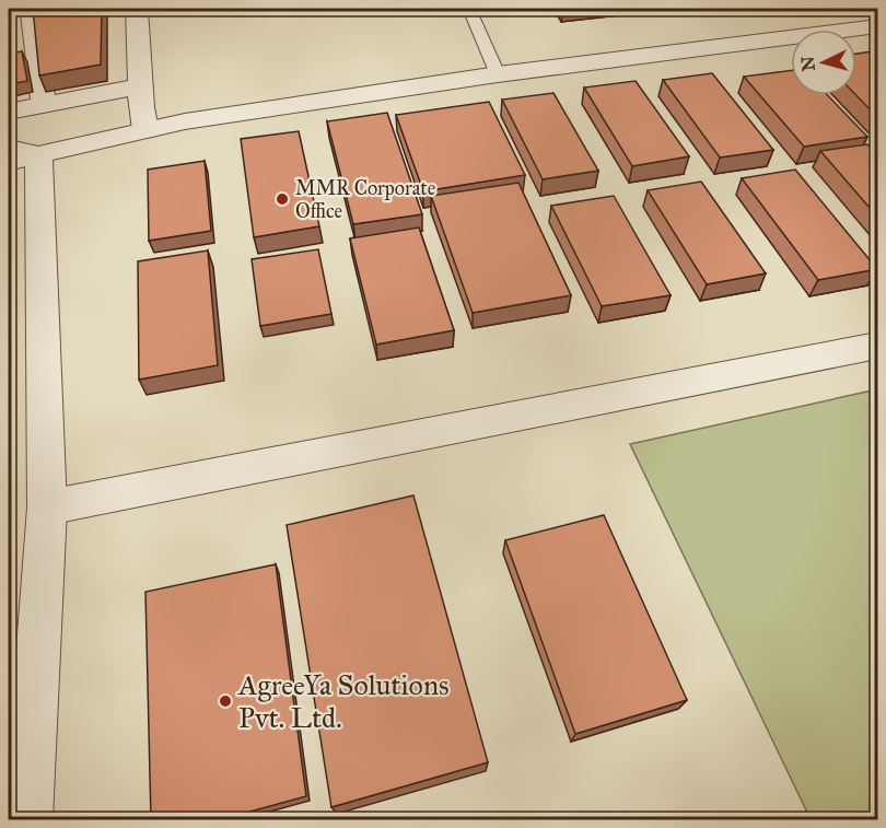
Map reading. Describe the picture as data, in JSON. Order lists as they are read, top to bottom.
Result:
{
  "places": ["MMR Corporate Office", "AgreeYa Solutions Pvt. Ltd."],
  "north": "left"
}
